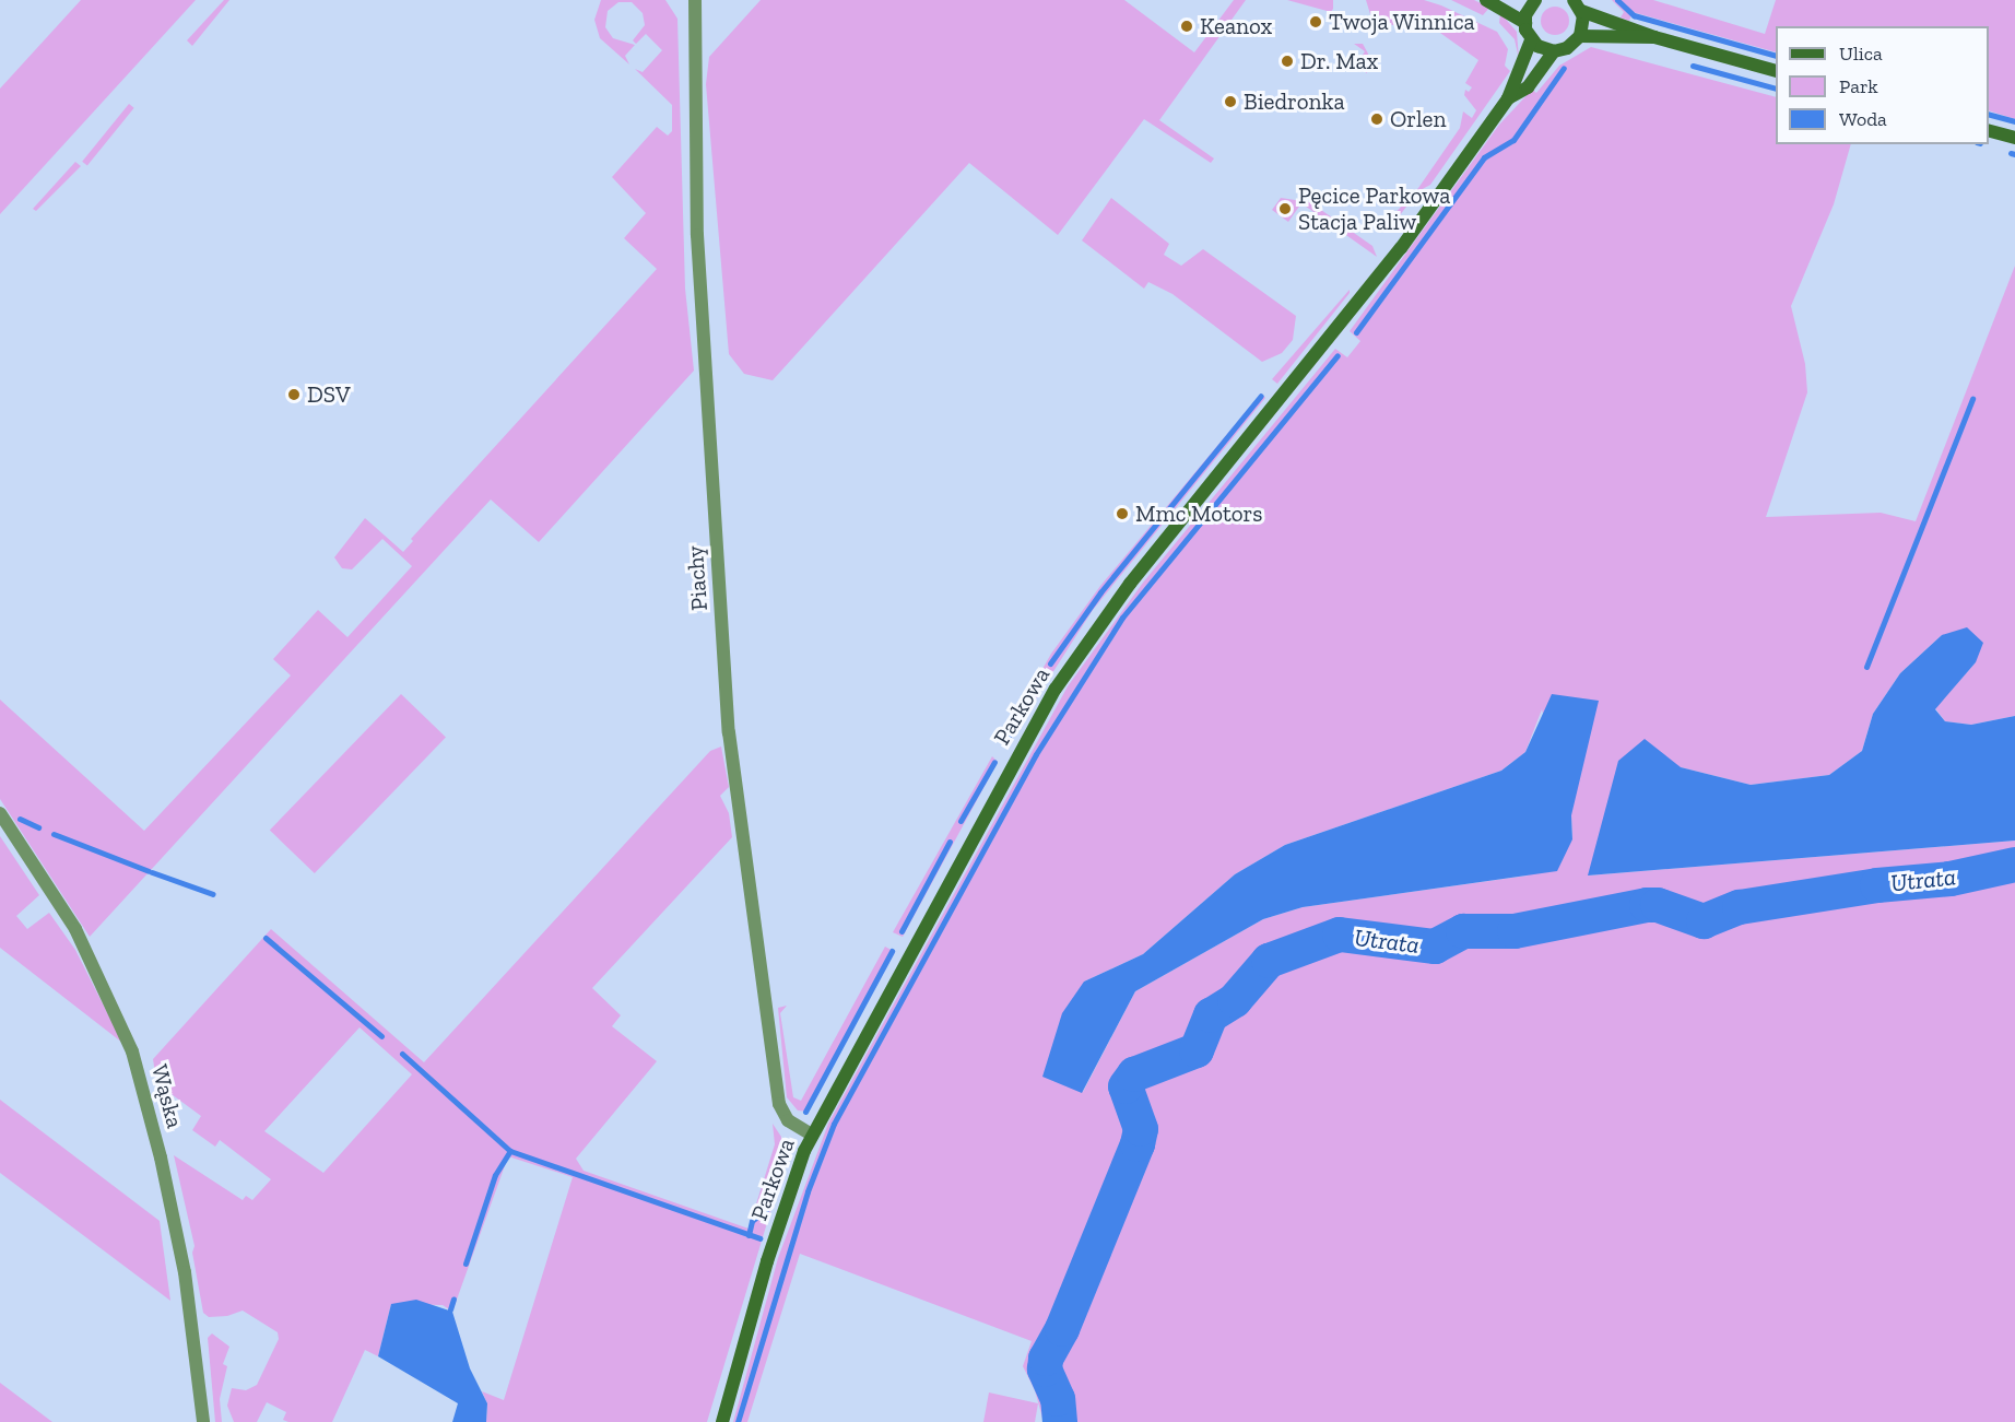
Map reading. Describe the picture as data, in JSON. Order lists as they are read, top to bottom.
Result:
{
  "streets": {
    "street": ["Piachy", "Parkowa", "Wąska"]
  },
  "crossings": [
    ["Piachy", "Parkowa"]
  ],
  "water": ["Utrata"],
  "places": [
    "Twoja Winnica",
    "Keanox",
    "Dr. Max",
    "Biedronka",
    "Orlen",
    "Pęcice Parkowa Stacja Paliw",
    "DSV",
    "Mmc Motors"
  ],
  "legend": ["Ulica", "Park", "Woda"]
}
